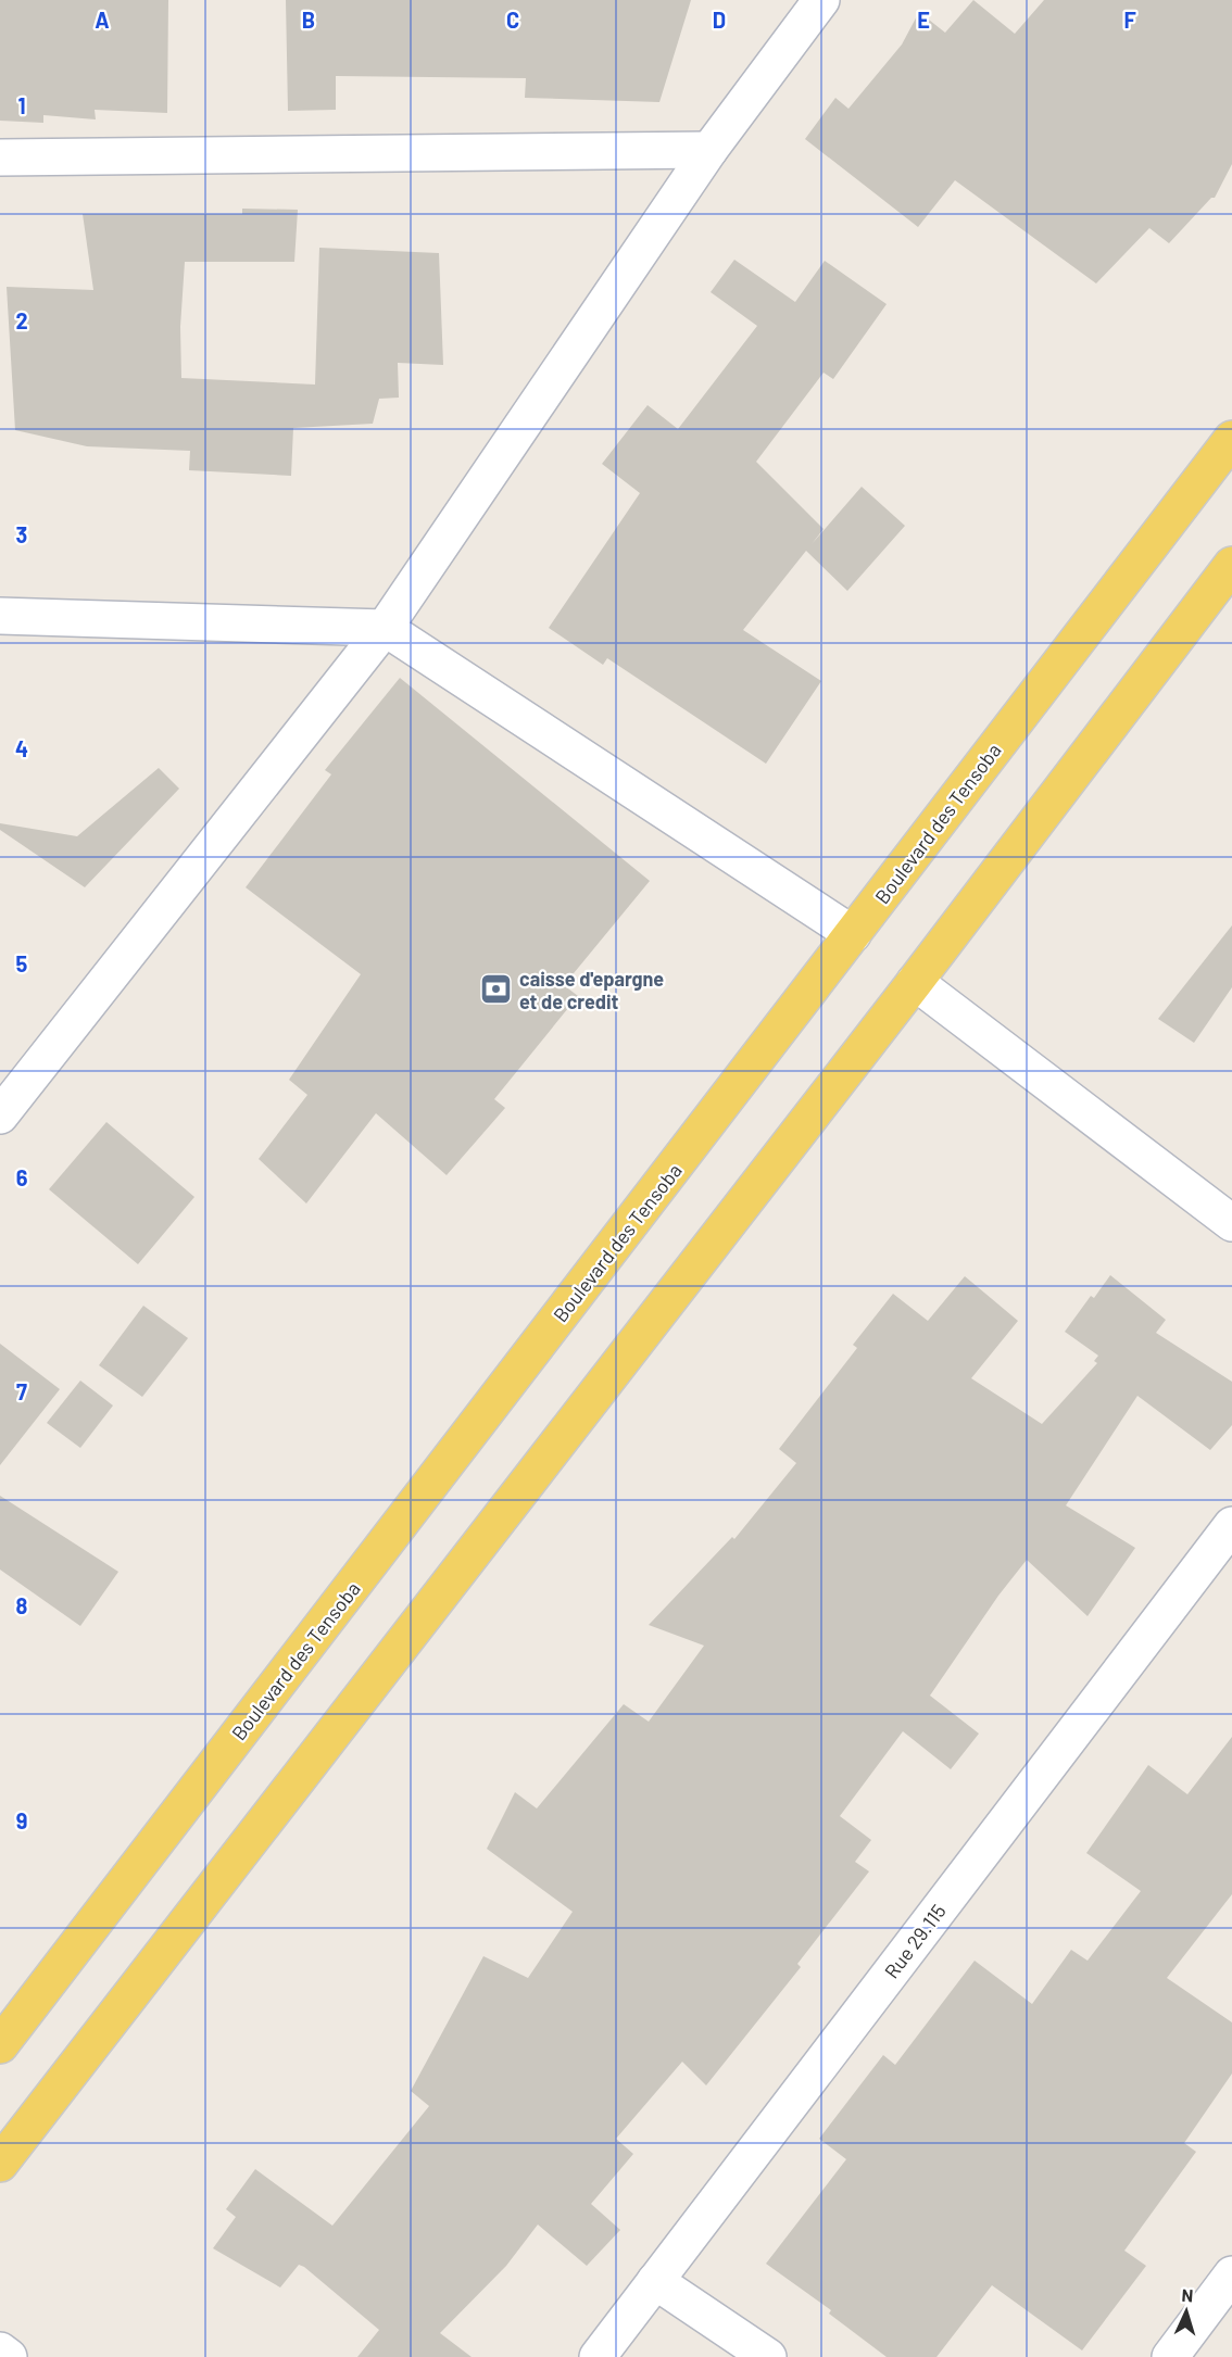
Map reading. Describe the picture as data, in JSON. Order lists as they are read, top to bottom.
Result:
{
  "streets": {
    "main road": ["Boulevard des Tensoba"],
    "street": ["Rue 29.115"]
  },
  "places": {
    "bank": ["caisse d'epargne et de credit"]
  },
  "north": "top",
  "grid": {
    "columns": [
      "A",
      "B",
      "C",
      "D",
      "E",
      "F"
    ],
    "rows": [
      "1",
      "2",
      "3",
      "4",
      "5",
      "6",
      "7",
      "8",
      "9"
    ]
  }
}
